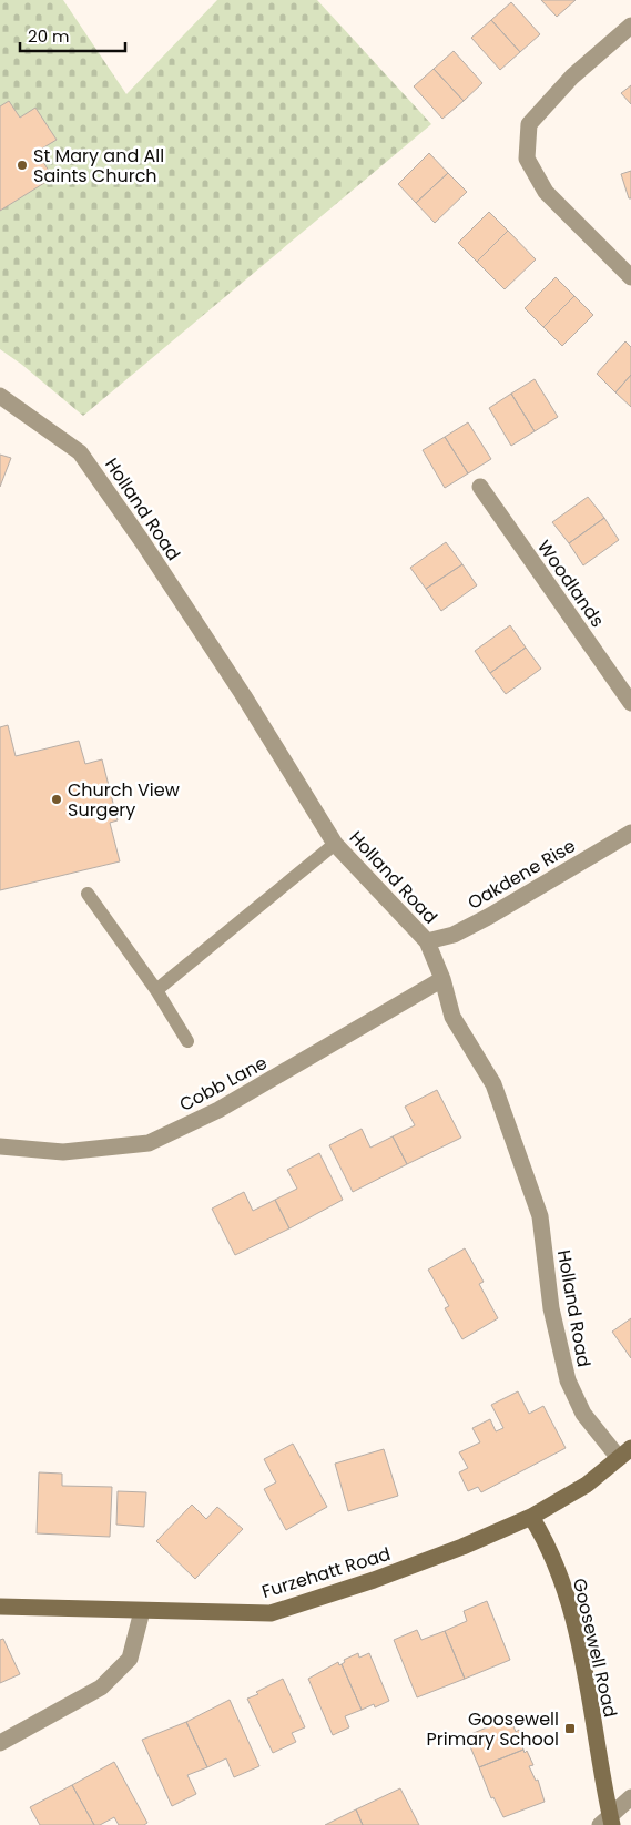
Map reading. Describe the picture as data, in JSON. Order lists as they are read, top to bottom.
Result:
{
  "streets": {
    "street": [
      "Holland Road",
      "Woodlands",
      "Oakdene Rise",
      "Cobb Lane",
      "Furzehatt Road",
      "Goosewell Road"
    ]
  },
  "crossings": [
    ["Holland Road", "Oakdene Rise"],
    ["Holland Road", "Cobb Lane"],
    ["Holland Road", "Furzehatt Road"],
    ["Furzehatt Road", "Goosewell Road"]
  ],
  "places": {
    "other": ["St Mary and All Saints Church", "Church View Surgery"],
    "transit": ["Goosewell Primary School"]
  },
  "scale_bar": "20 m"
}
